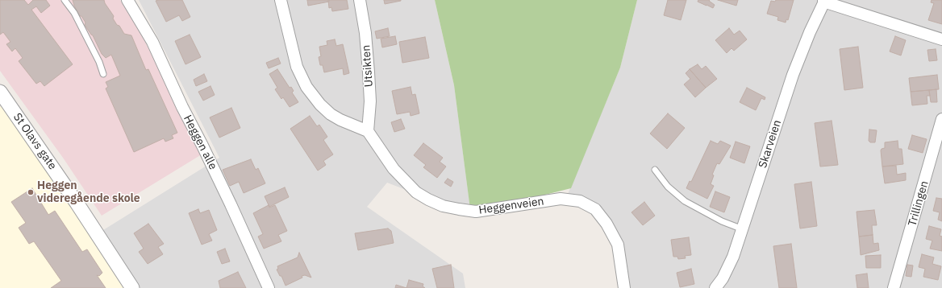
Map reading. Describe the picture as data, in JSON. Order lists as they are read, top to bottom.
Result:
{
  "streets": {
    "street": [
      "Utsikten",
      "St Olavs gate",
      "Heggen alle",
      "Skarveien",
      "Trillingen",
      "Heggenveien"
    ]
  },
  "crossings": [
    ["Utsikten", "Heggenveien"]
  ],
  "places": ["Heggen videregående skole"]
}
